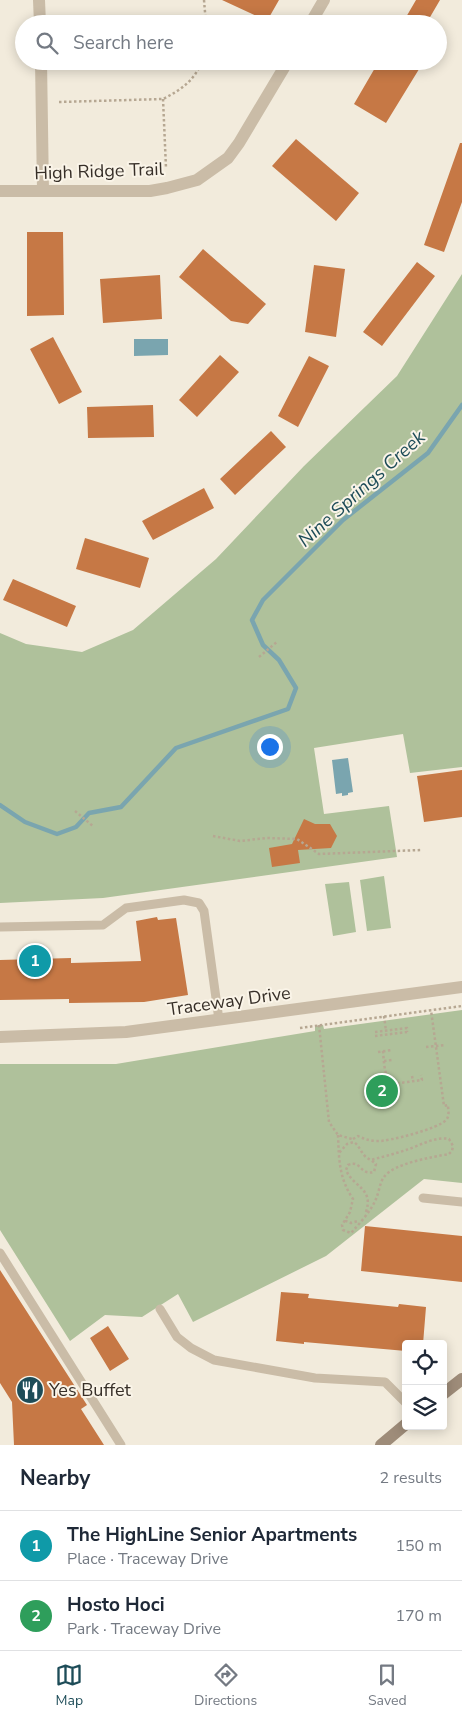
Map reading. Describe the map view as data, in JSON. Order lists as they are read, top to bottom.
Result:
{
  "streets": {
    "street": ["High Ridge Trail", "Traceway Drive"]
  },
  "water": ["Nine Springs Creek"],
  "places": {
    "restaurant": ["Yes Buffet"]
  },
  "page": {
    "search": "Search here",
    "pins": ["1", "2"],
    "heading": ["Nearby", "2 results"],
    "list": [
      {
        "mark": "1",
        "name": "The HighLine Senior Apartments",
        "note": "Place · Traceway Drive",
        "value": "150 m"
      },
      {
        "mark": "2",
        "name": "Hosto Hoci",
        "note": "Park · Traceway Drive",
        "value": "170 m"
      }
    ],
    "nav": ["Map", "Directions", "Saved"]
  }
}
